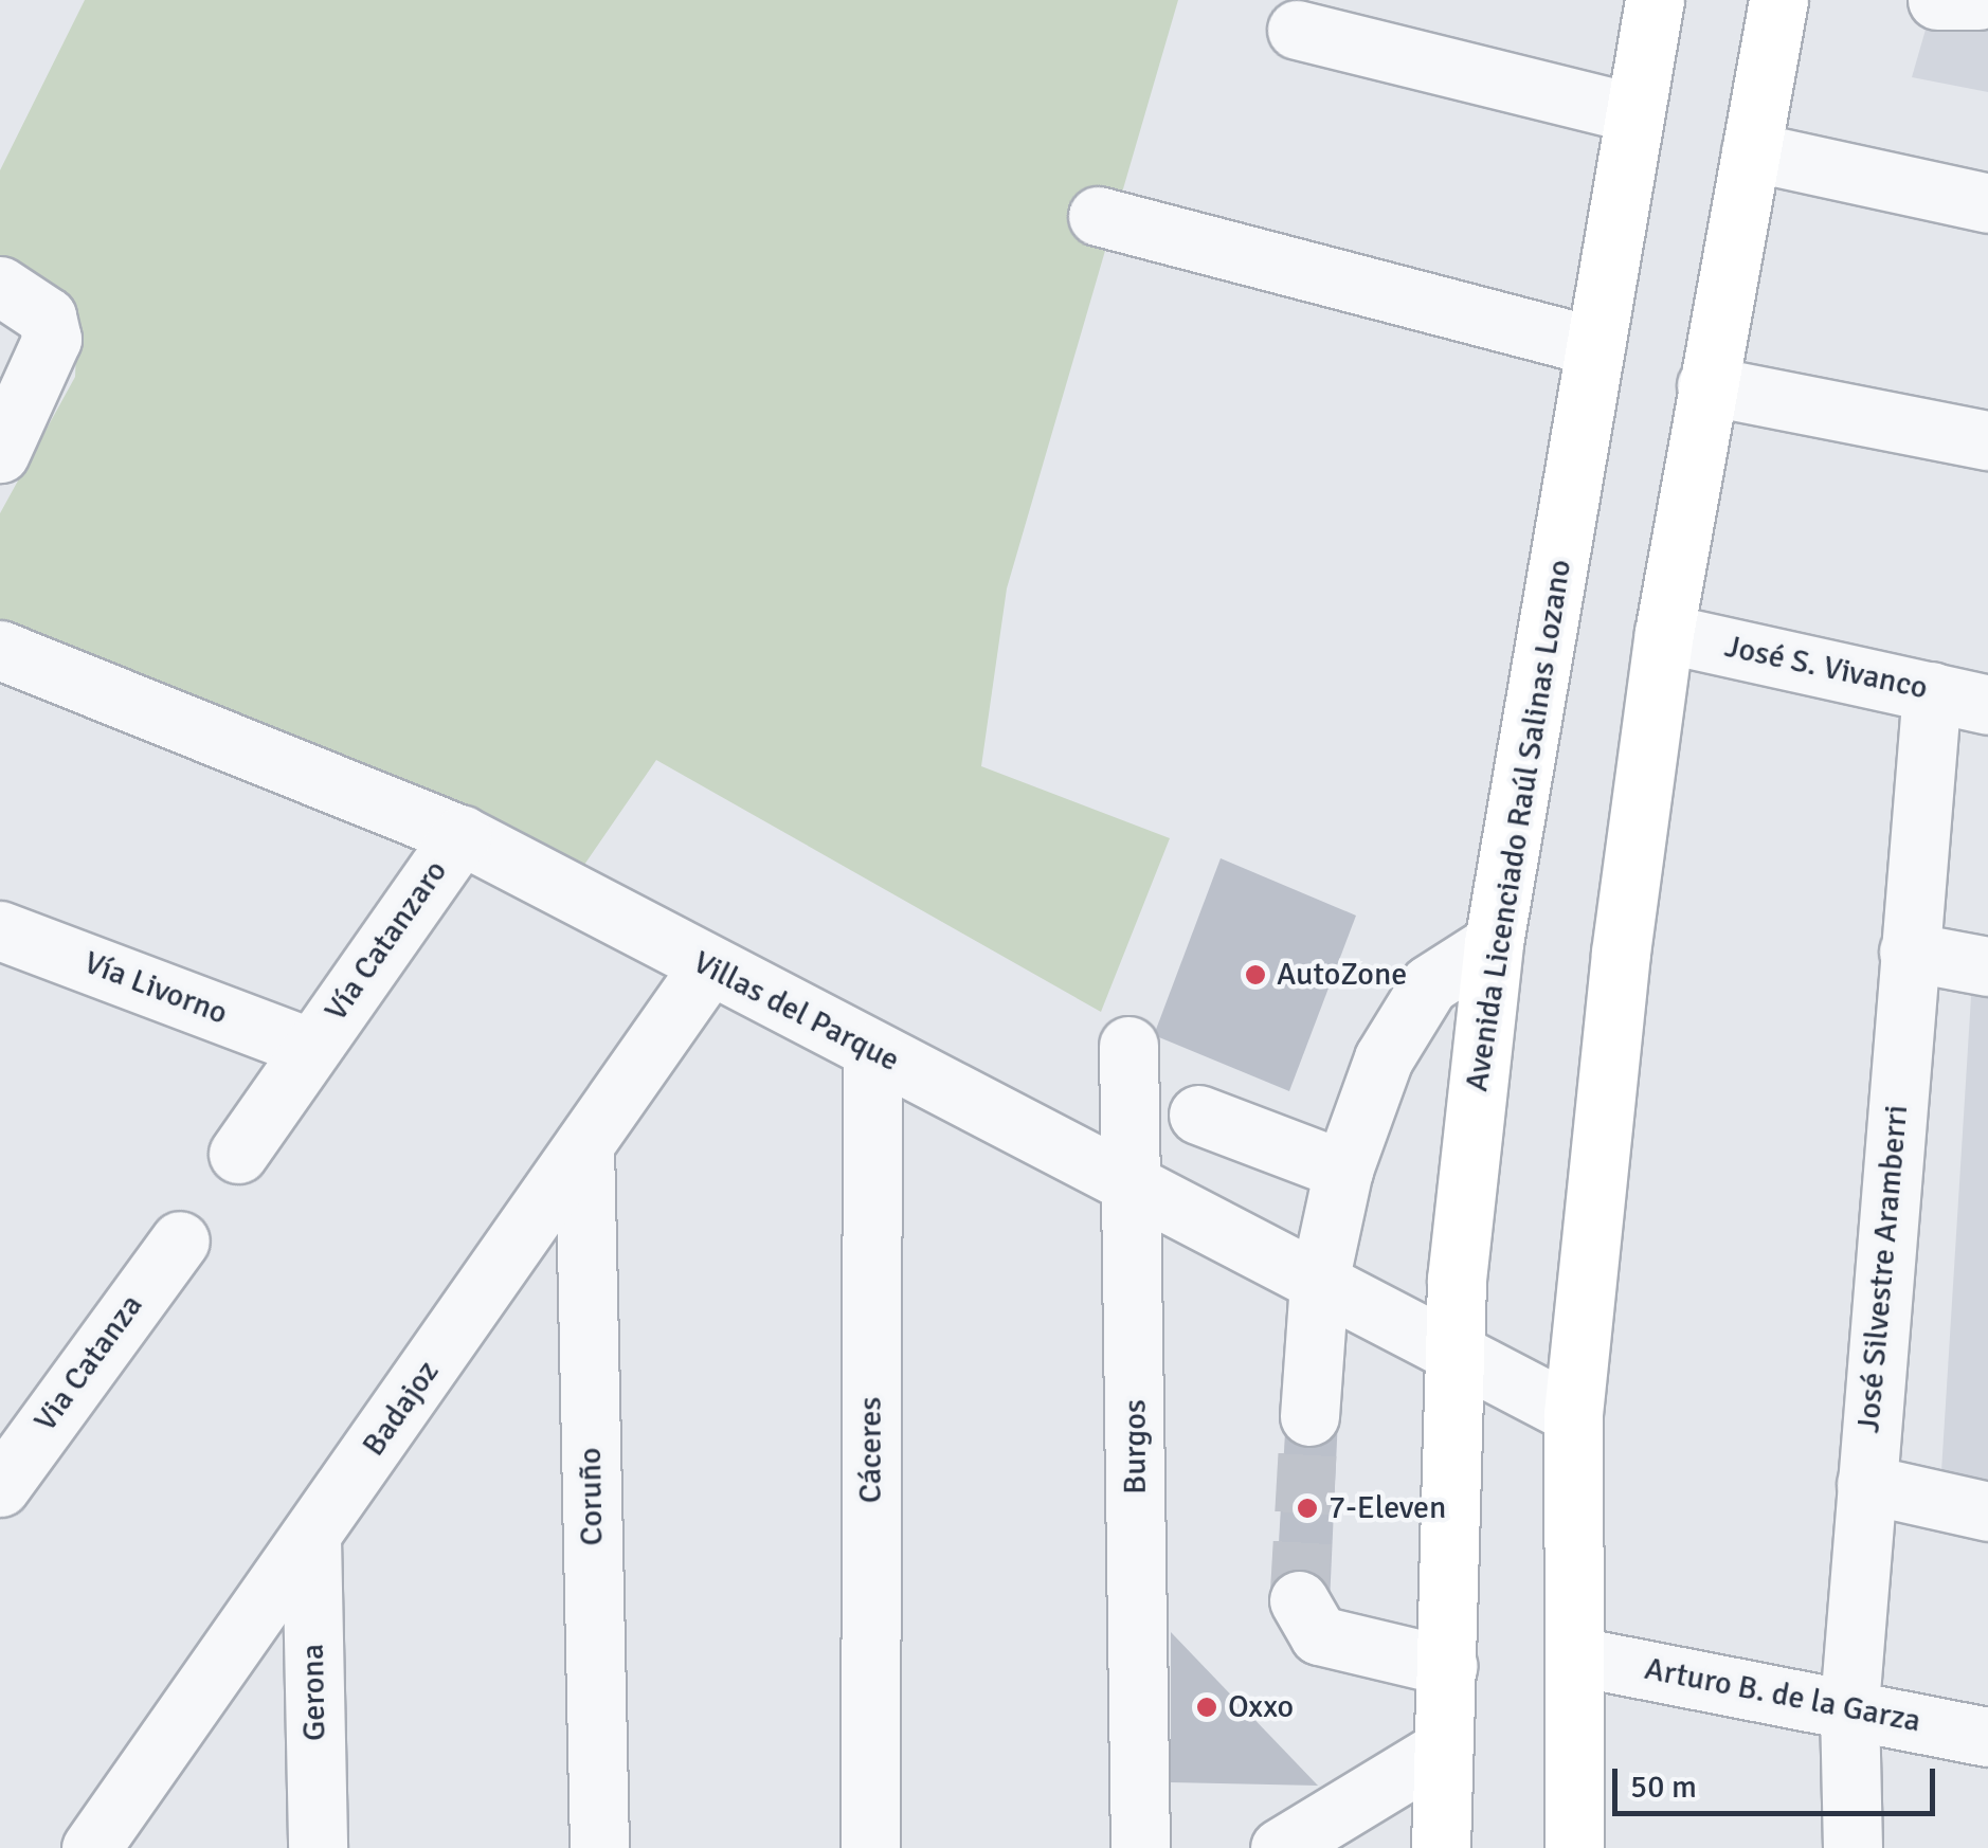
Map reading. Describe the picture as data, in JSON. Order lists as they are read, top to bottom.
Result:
{
  "streets": {
    "main road": ["Avenida Licenciado Raúl Salinas Lozano"],
    "street": [
      "José S. Vivanco",
      "Vía Catanzaro",
      "Vía Livorno",
      "Villas del Parque",
      "José Silvestre Aramberri",
      "Via Catanza",
      "Badajoz",
      "Burgos",
      "Cáceres",
      "Coruño",
      "Gerona",
      "Arturo B. de la Garza"
    ]
  },
  "crossings": [
    ["José S. Vivanco", "José Silvestre Aramberri"],
    ["Avenida Licenciado Raúl Salinas Lozano", "Villas del Parque"],
    ["Vía Catanzaro", "Vía Livorno"],
    ["Vía Catanzaro", "Villas del Parque"],
    ["Villas del Parque", "Badajoz"],
    ["Villas del Parque", "Burgos"],
    ["Villas del Parque", "Cáceres"],
    ["José Silvestre Aramberri", "Arturo B. de la Garza"],
    ["Badajoz", "Coruño"],
    ["Badajoz", "Gerona"]
  ],
  "places": ["AutoZone", "7-Eleven", "Oxxo"],
  "scale_bar": "50 m"
}
